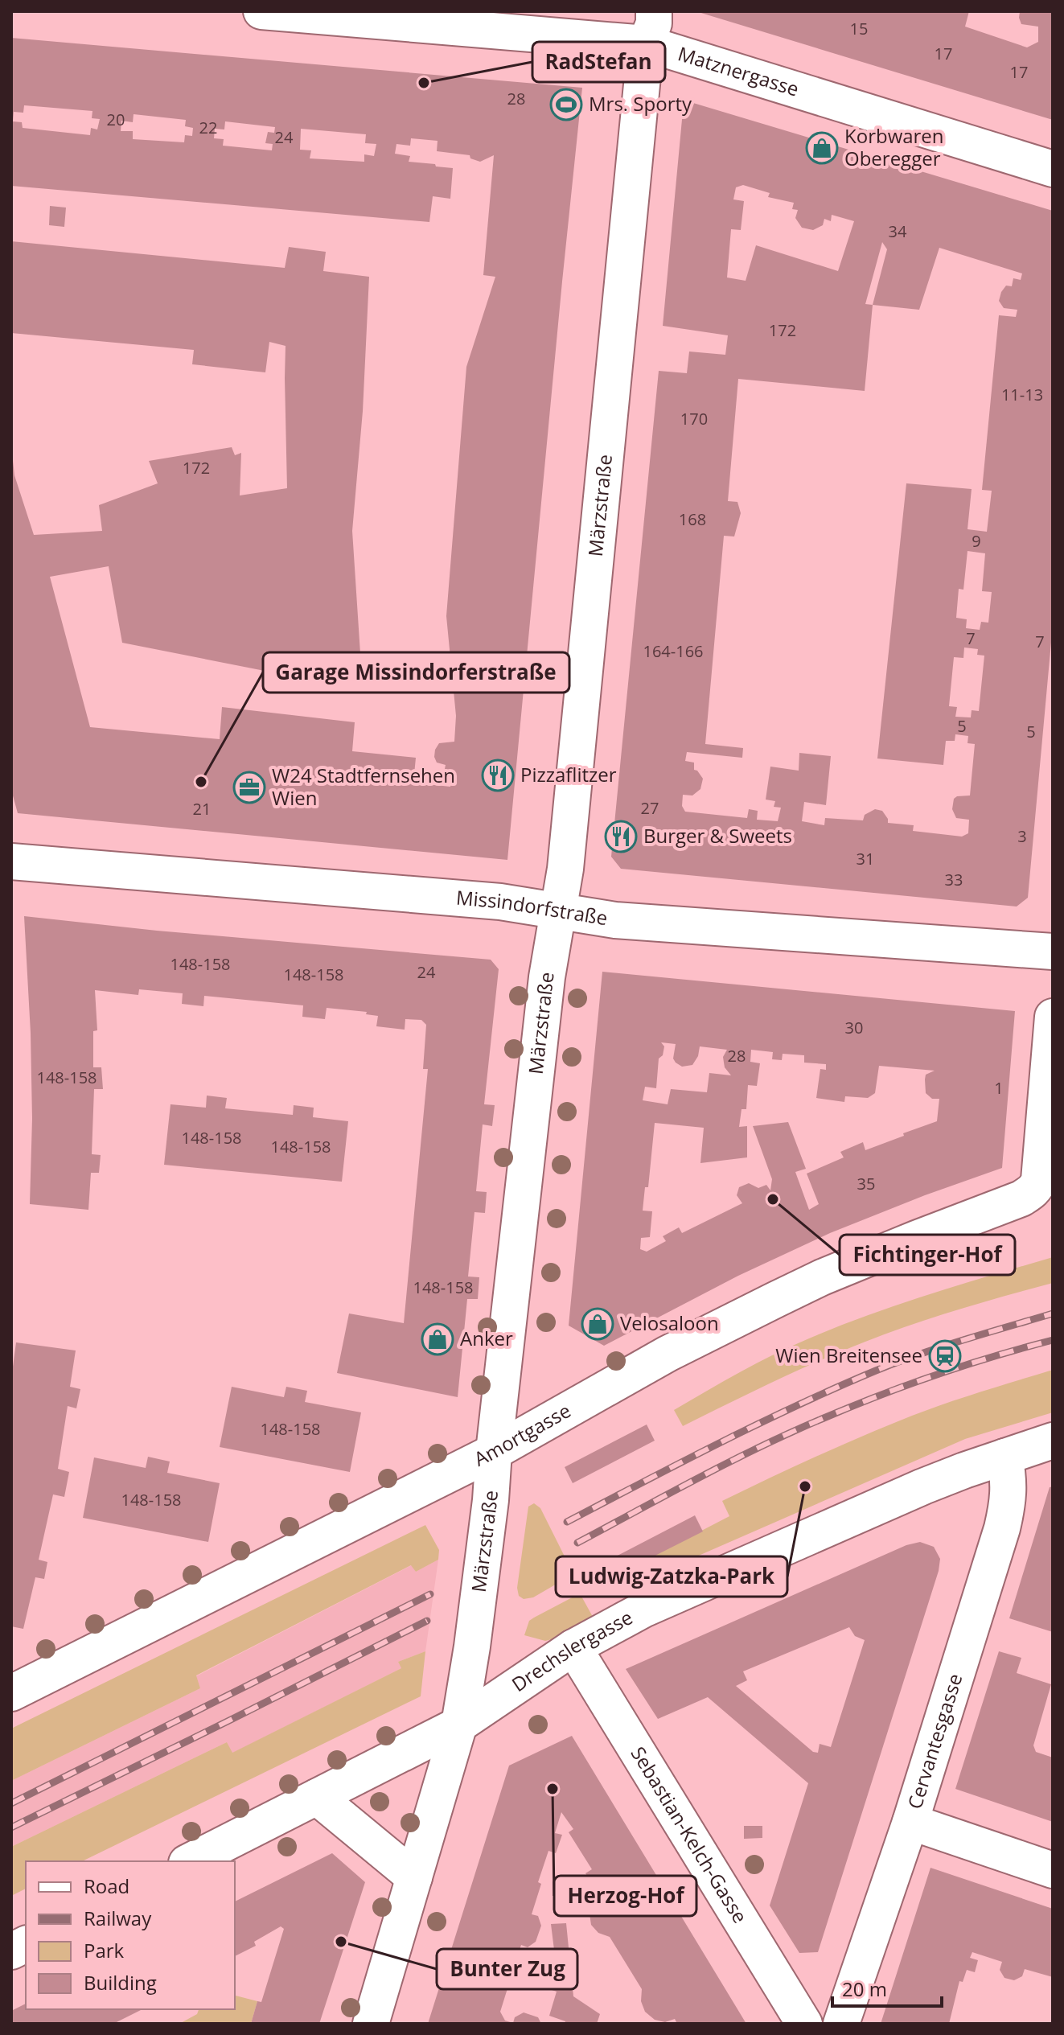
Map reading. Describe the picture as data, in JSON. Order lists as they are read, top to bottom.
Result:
{
  "streets": {
    "street": [
      "Matznergasse",
      "Märzstraße",
      "Missindorfstraße",
      "Amortgasse",
      "Drechslergasse",
      "Cervantesgasse",
      "Sebastian-Kelch-Gasse"
    ]
  },
  "crossings": [
    ["Matznergasse", "Märzstraße"],
    ["Märzstraße", "Missindorfstraße"],
    ["Märzstraße", "Amortgasse"],
    ["Märzstraße", "Drechslergasse"],
    ["Drechslergasse", "Cervantesgasse"],
    ["Drechslergasse", "Sebastian-Kelch-Gasse"]
  ],
  "places": {
    "other": [
      "RadStefan",
      "Garage Missindorferstraße",
      "Fichtinger-Hof",
      "Ludwig-Zatzka-Park",
      "Herzog-Hof",
      "Bunter Zug"
    ],
    "sports": ["Mrs. Sporty"],
    "shop": ["Korbwaren Oberegger", "Velosaloon", "Anker"],
    "restaurant": ["Pizzaflitzer", "Burger & Sweets"],
    "office": ["W24 Stadtfernsehen Wien"],
    "station": ["Wien Breitensee"]
  },
  "house_numbers": [
    "15",
    "17",
    "17",
    "28",
    "20",
    "22",
    "24",
    "34",
    "172",
    "11-13",
    "170",
    "172",
    "168",
    "9",
    "7",
    "7",
    "164-166",
    "5",
    "5",
    "27",
    "21",
    "3",
    "31",
    "33",
    "148-158",
    "24",
    "148-158",
    "30",
    "28",
    "148-158",
    "1",
    "148-158",
    "148-158",
    "35",
    "148-158",
    "148-158",
    "148-158"
  ],
  "legend": [
    "Road",
    "Railway",
    "Park",
    "Building"
  ],
  "scale_bar": "20 m"
}
